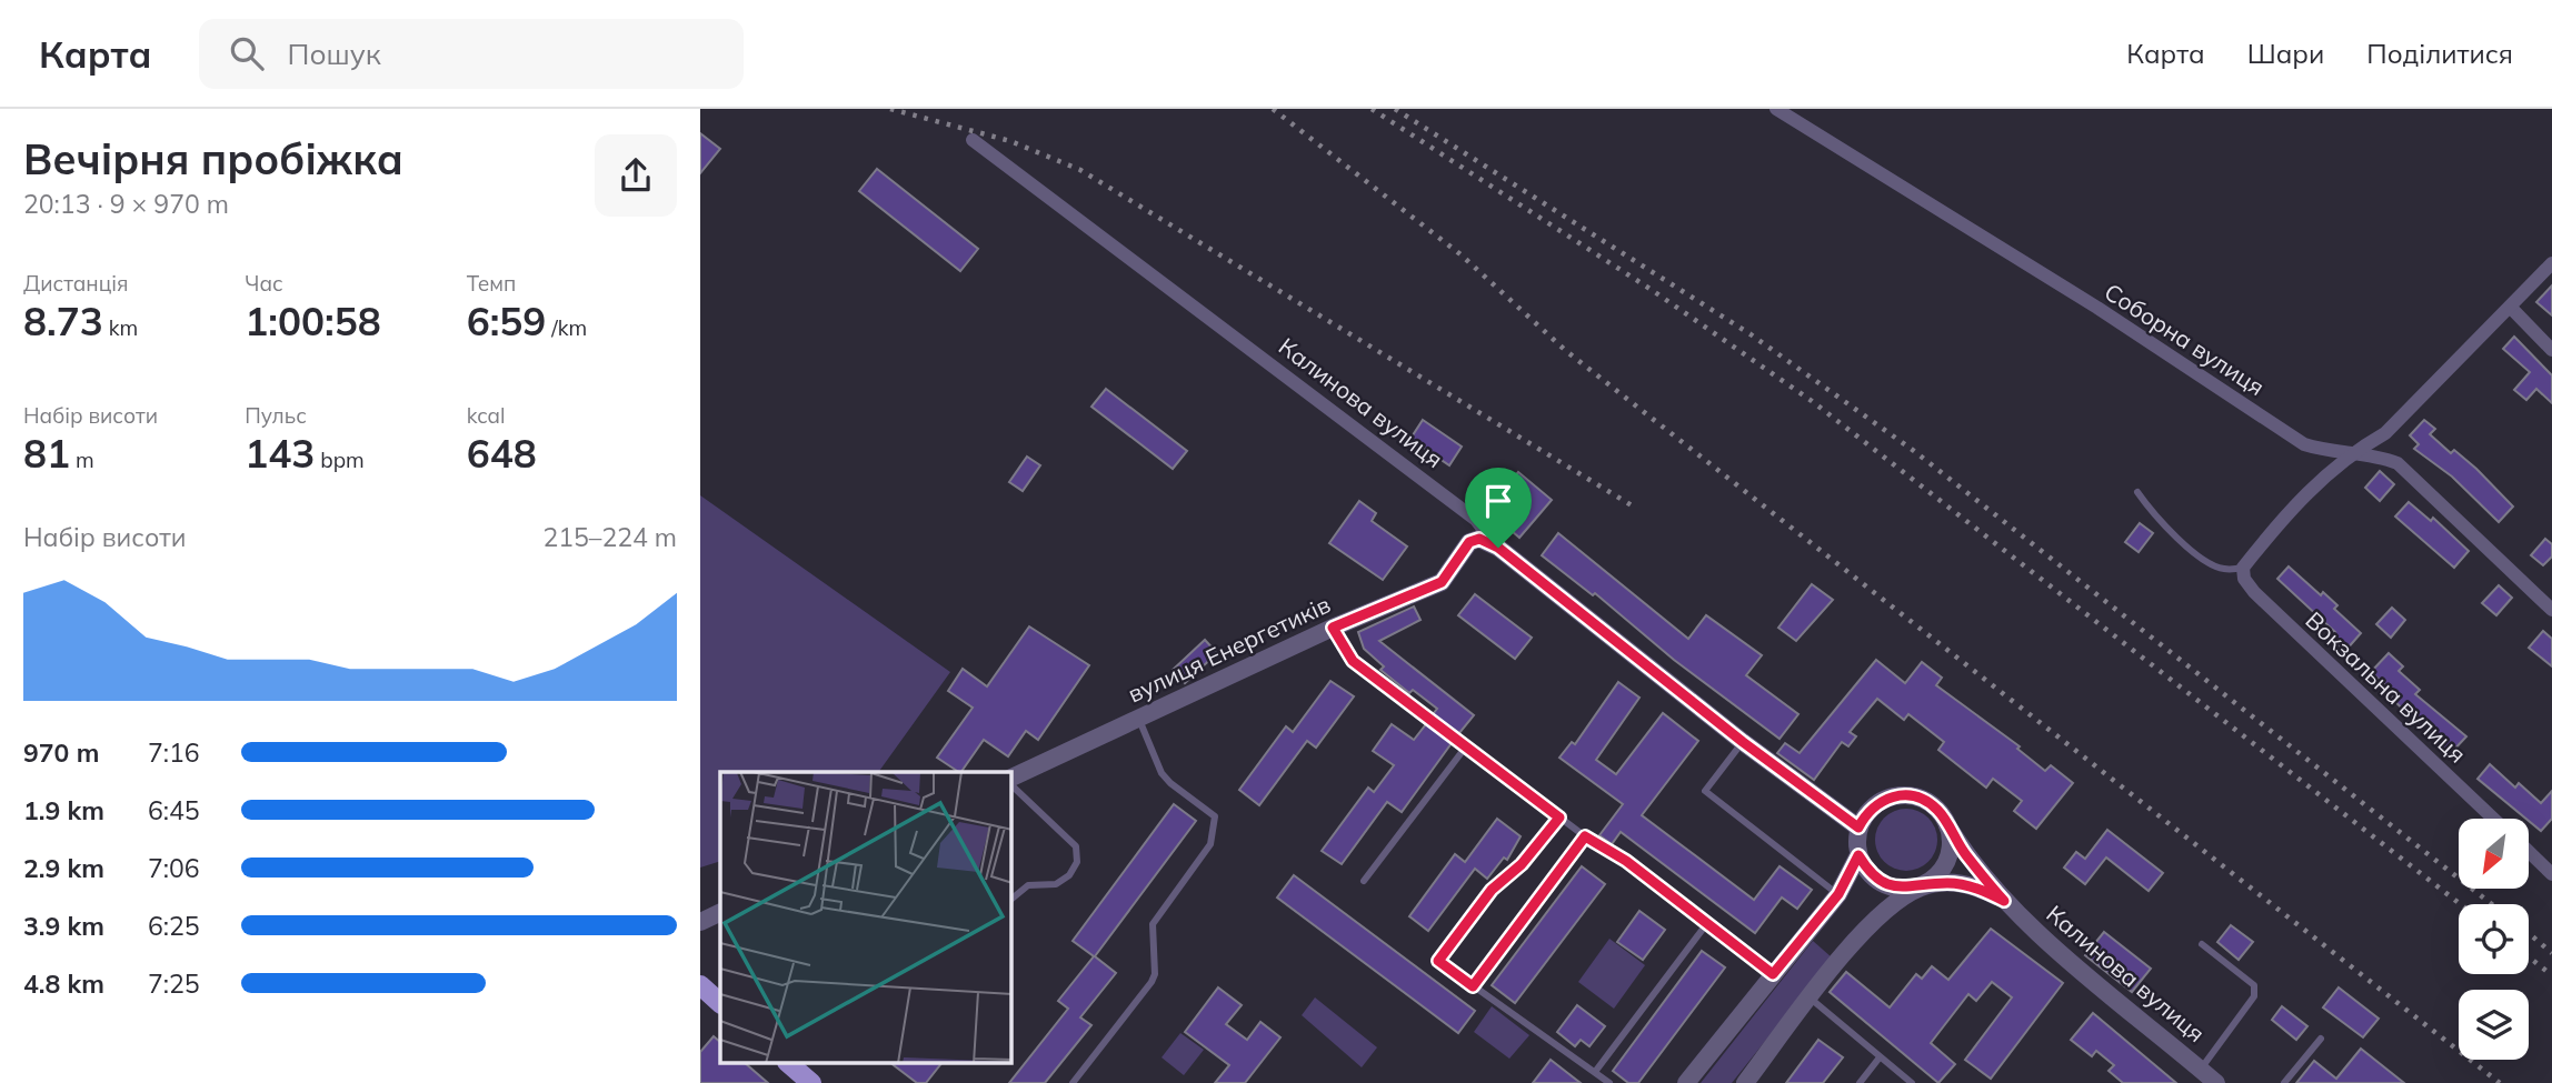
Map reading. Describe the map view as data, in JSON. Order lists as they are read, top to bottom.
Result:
{
  "streets": {
    "street": [
      "Соборна вулиця",
      "Калинова вулиця",
      "вулиця Енергетиків",
      "Вокзальна вулиця"
    ]
  },
  "crossings": [
    ["Калинова вулиця", "вулиця Енергетиків"]
  ],
  "north": "bottom left",
  "page": {
    "header": "Карта",
    "search": "Пошук",
    "nav": ["Карта", "Шари", "Поділитися"],
    "heading": ["Вечірня пробіжка", "20:13 · 9 × 970 m"],
    "stats": [
      ["Дистанція", "8.73 km"],
      ["Час", "1:00:58"],
      ["Темп", "6:59 /km"],
      ["Набір висоти", "81 m"],
      ["Пульс", "143 bpm"],
      ["kcal", "648"]
    ],
    "chart": ["Набір висоти", "215–224 m"],
    "list": [
      {
        "name": "970 m",
        "note": "7:16"
      },
      {
        "name": "1.9 km",
        "note": "6:45"
      },
      {
        "name": "2.9 km",
        "note": "7:06"
      },
      {
        "name": "3.9 km",
        "note": "6:25"
      },
      {
        "name": "4.8 km",
        "note": "7:25"
      }
    ]
  }
}
